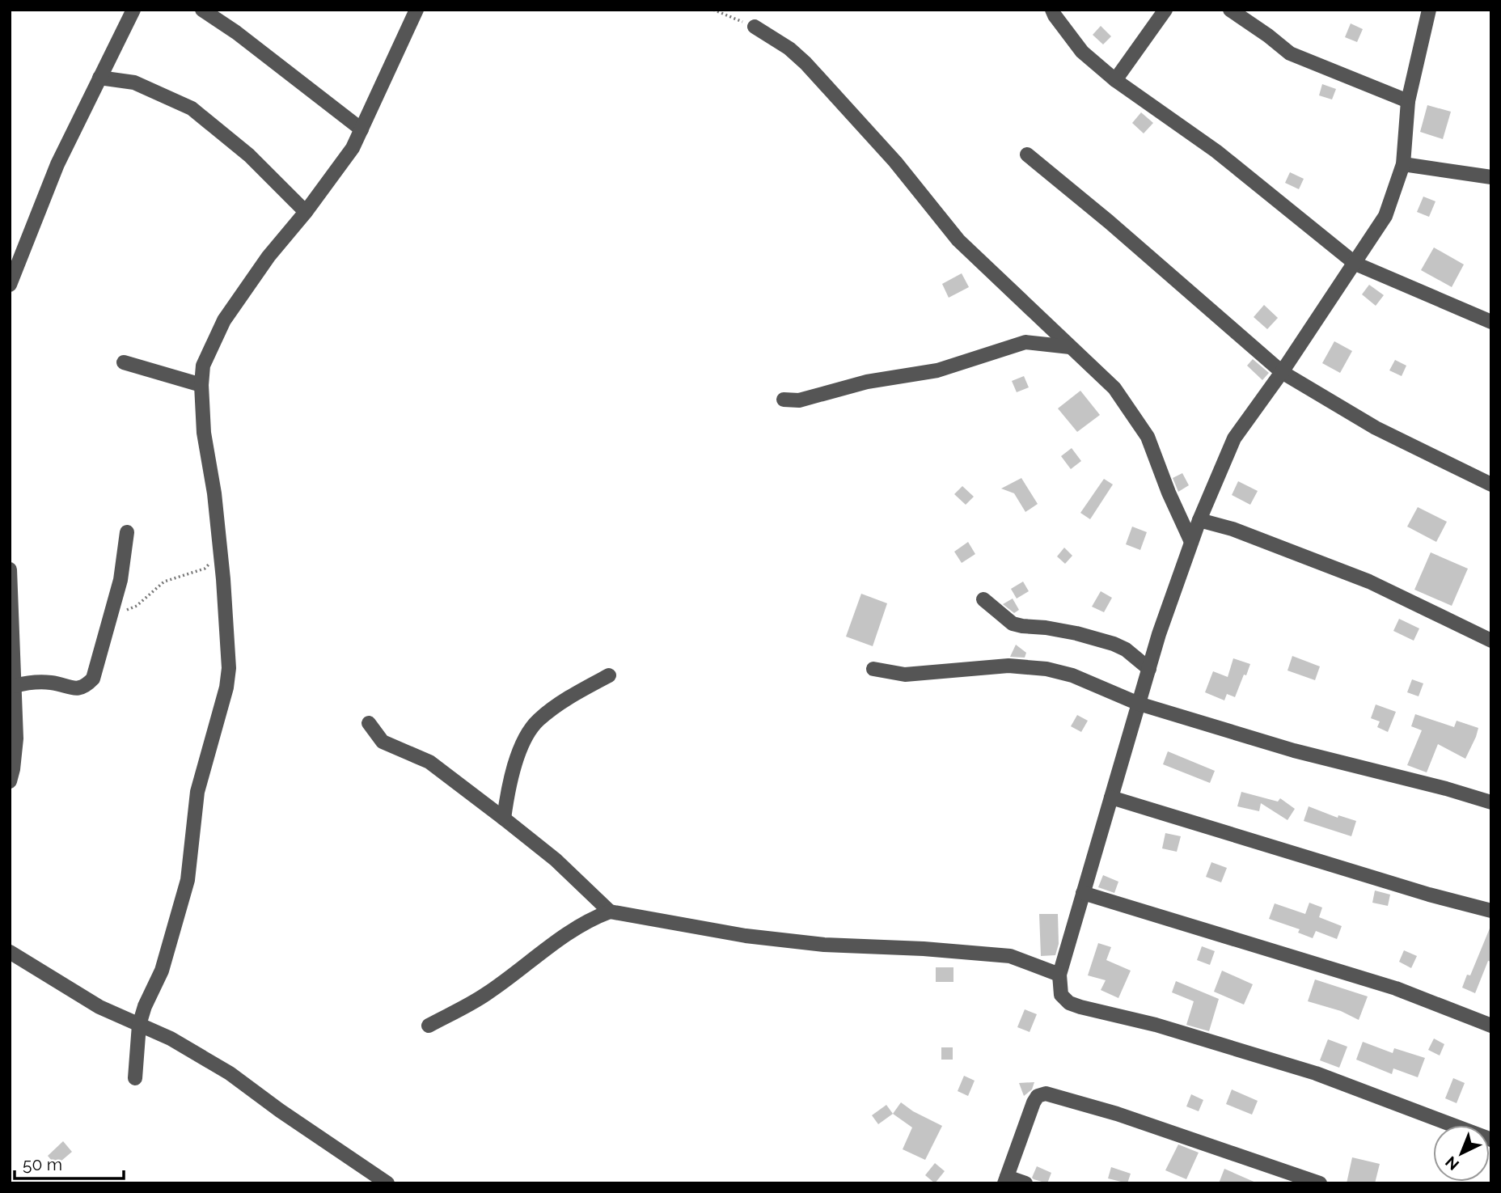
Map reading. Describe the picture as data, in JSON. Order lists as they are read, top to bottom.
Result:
{
  "scale_bar": "50 m",
  "north": "bottom left"
}
